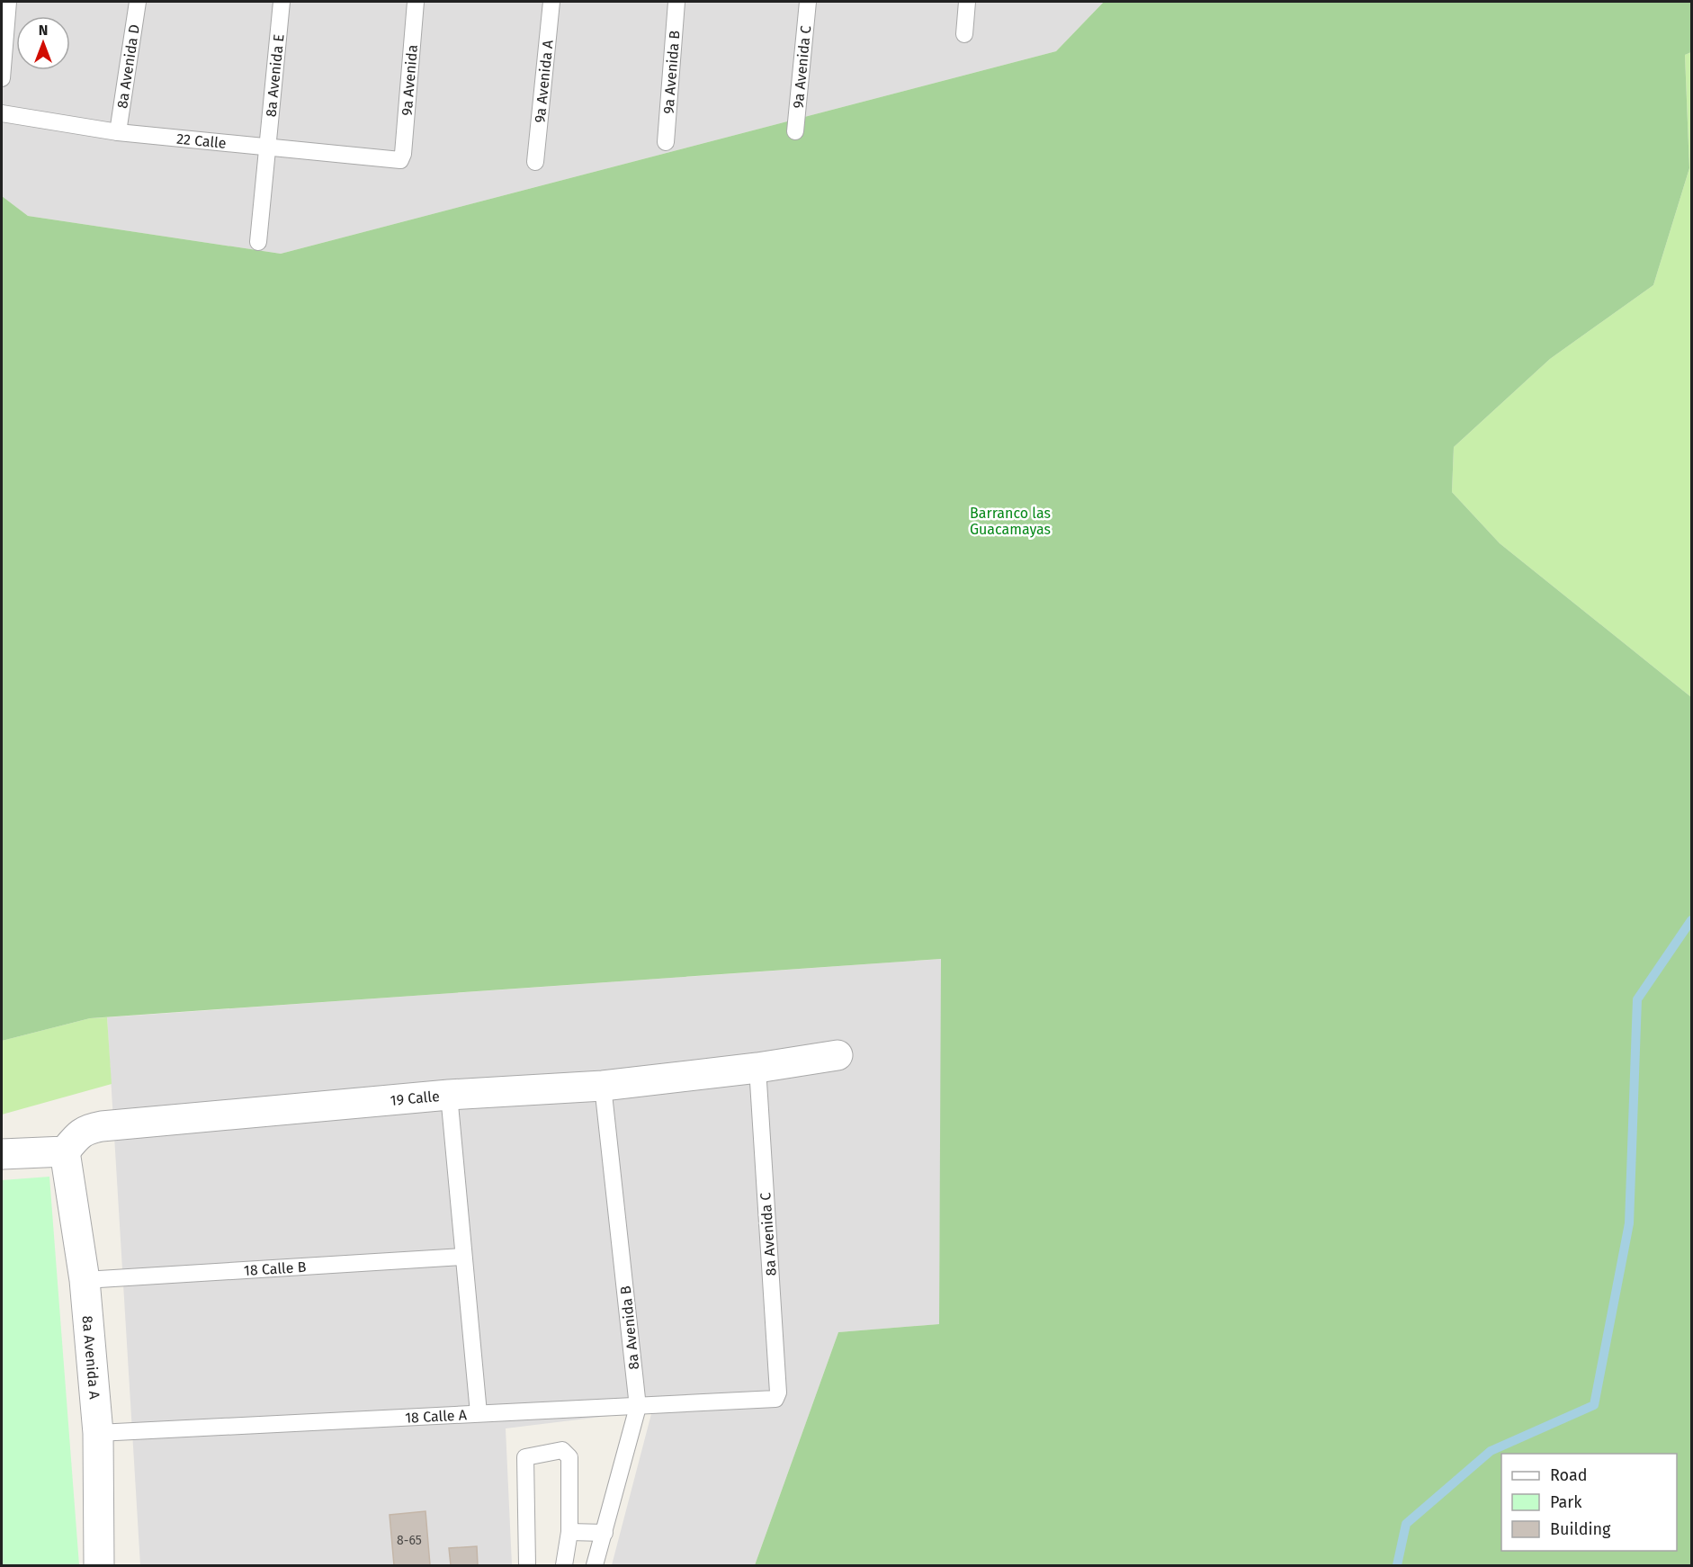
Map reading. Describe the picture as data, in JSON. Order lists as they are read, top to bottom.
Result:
{
  "streets": {
    "street": ["19 Calle", "8a Avenida A"],
    "lane": [
      "8a Avenida D",
      "9a Avenida C",
      "9a Avenida B",
      "8a Avenida E",
      "9a Avenida",
      "9a Avenida A",
      "22 Calle",
      "8a Avenida C",
      "18 Calle B",
      "8a Avenida B",
      "18 Calle A"
    ]
  },
  "crossings": [
    ["8a Avenida D", "22 Calle"],
    ["8a Avenida E", "22 Calle"],
    ["9a Avenida", "22 Calle"],
    ["19 Calle", "8a Avenida C"],
    ["19 Calle", "8a Avenida B"],
    ["19 Calle", "8a Avenida A"],
    ["8a Avenida C", "18 Calle A"],
    ["18 Calle B", "8a Avenida A"],
    ["8a Avenida B", "18 Calle A"],
    ["8a Avenida A", "18 Calle A"]
  ],
  "parks": ["Barranco las Guacamayas"],
  "house_numbers": ["8-65"],
  "legend": ["Road", "Park", "Building"],
  "north": "top"
}
